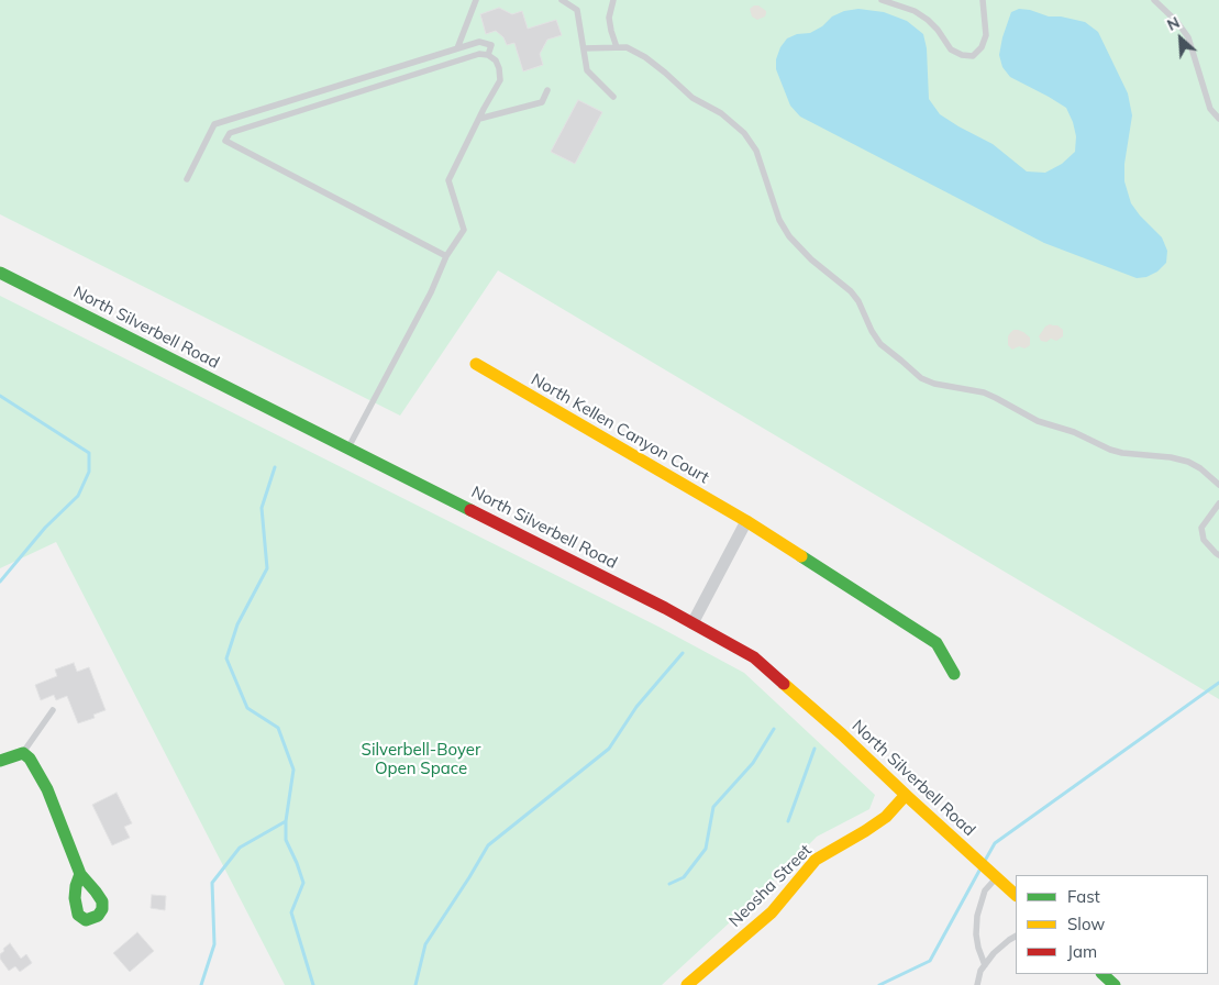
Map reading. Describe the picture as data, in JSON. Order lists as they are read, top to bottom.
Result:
{
  "streets": {
    "main road": ["North Silverbell Road", "North Kellen Canyon Court", "Neosha Street"]
  },
  "crossings": [
    ["North Silverbell Road", "Neosha Street"]
  ],
  "parks": ["Silverbell-Boyer Open Space"],
  "legend": ["Fast", "Slow", "Jam"],
  "north": "top left"
}
